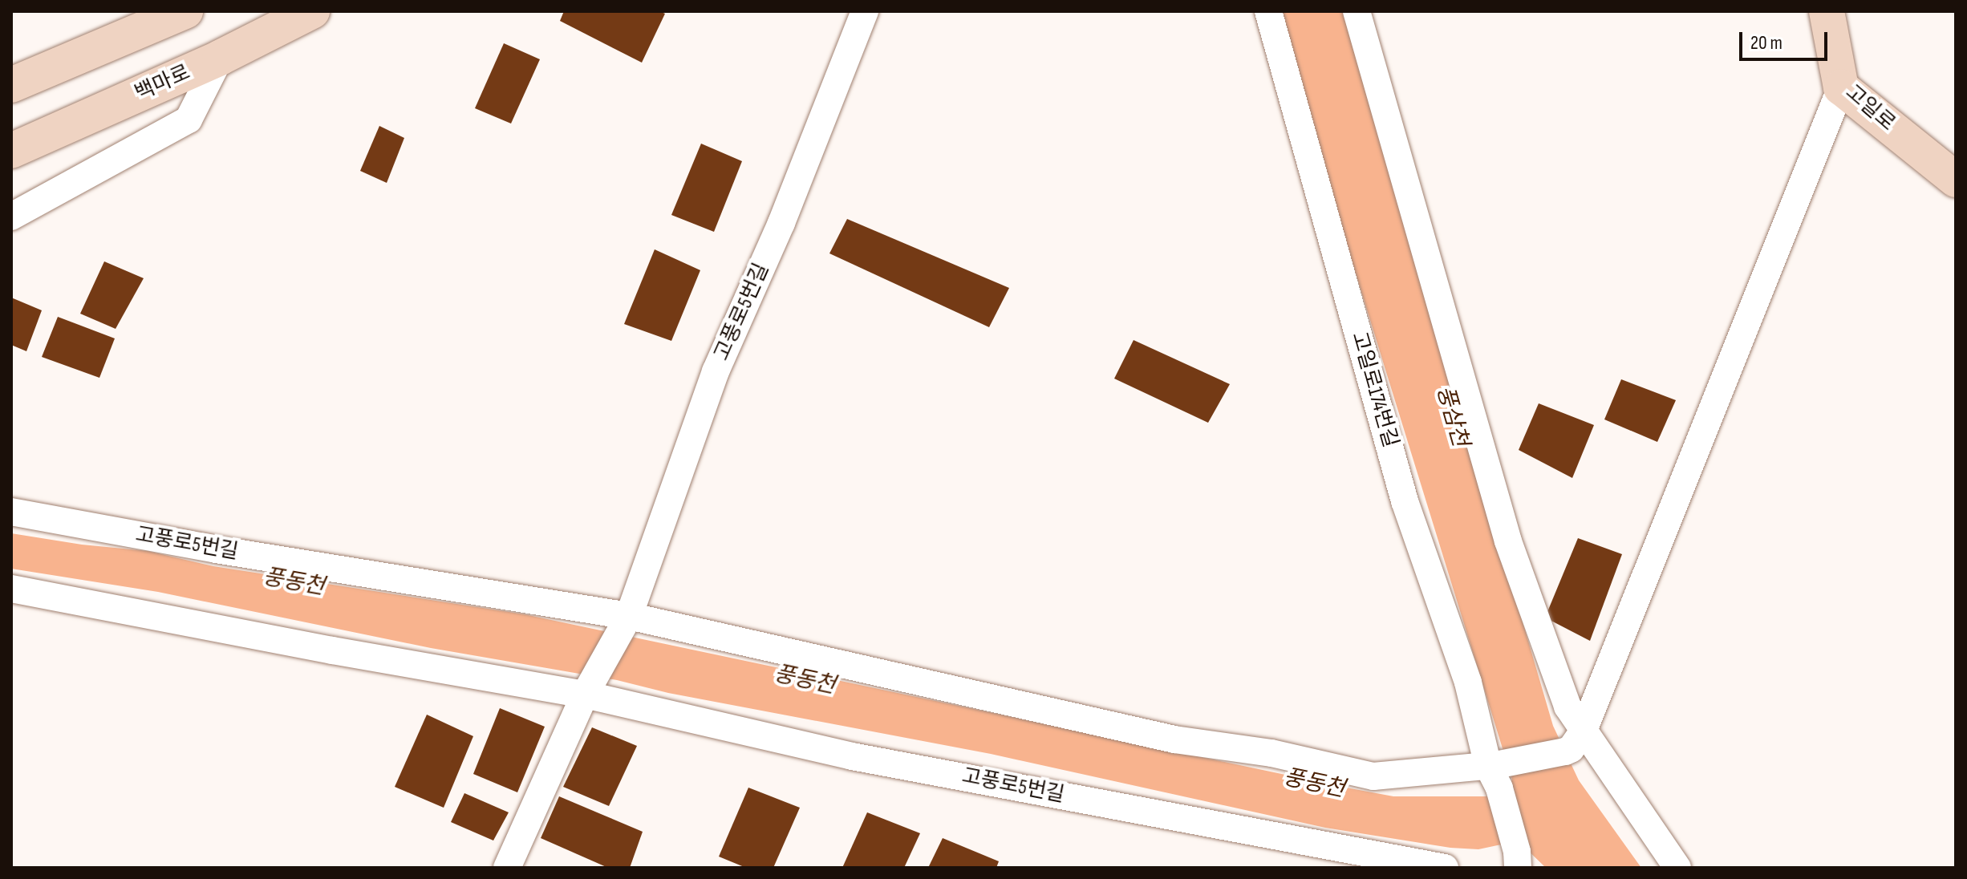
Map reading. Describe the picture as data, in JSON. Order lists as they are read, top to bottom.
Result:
{
  "streets": {
    "main road": ["백마로", "고일로"],
    "street": ["고풍로5번길", "고일로174번길"]
  },
  "crossings": [
    ["고풍로5번길", "고일로174번길"]
  ],
  "water": ["풍삼천", "풍동천"],
  "scale_bar": "20 m"
}
